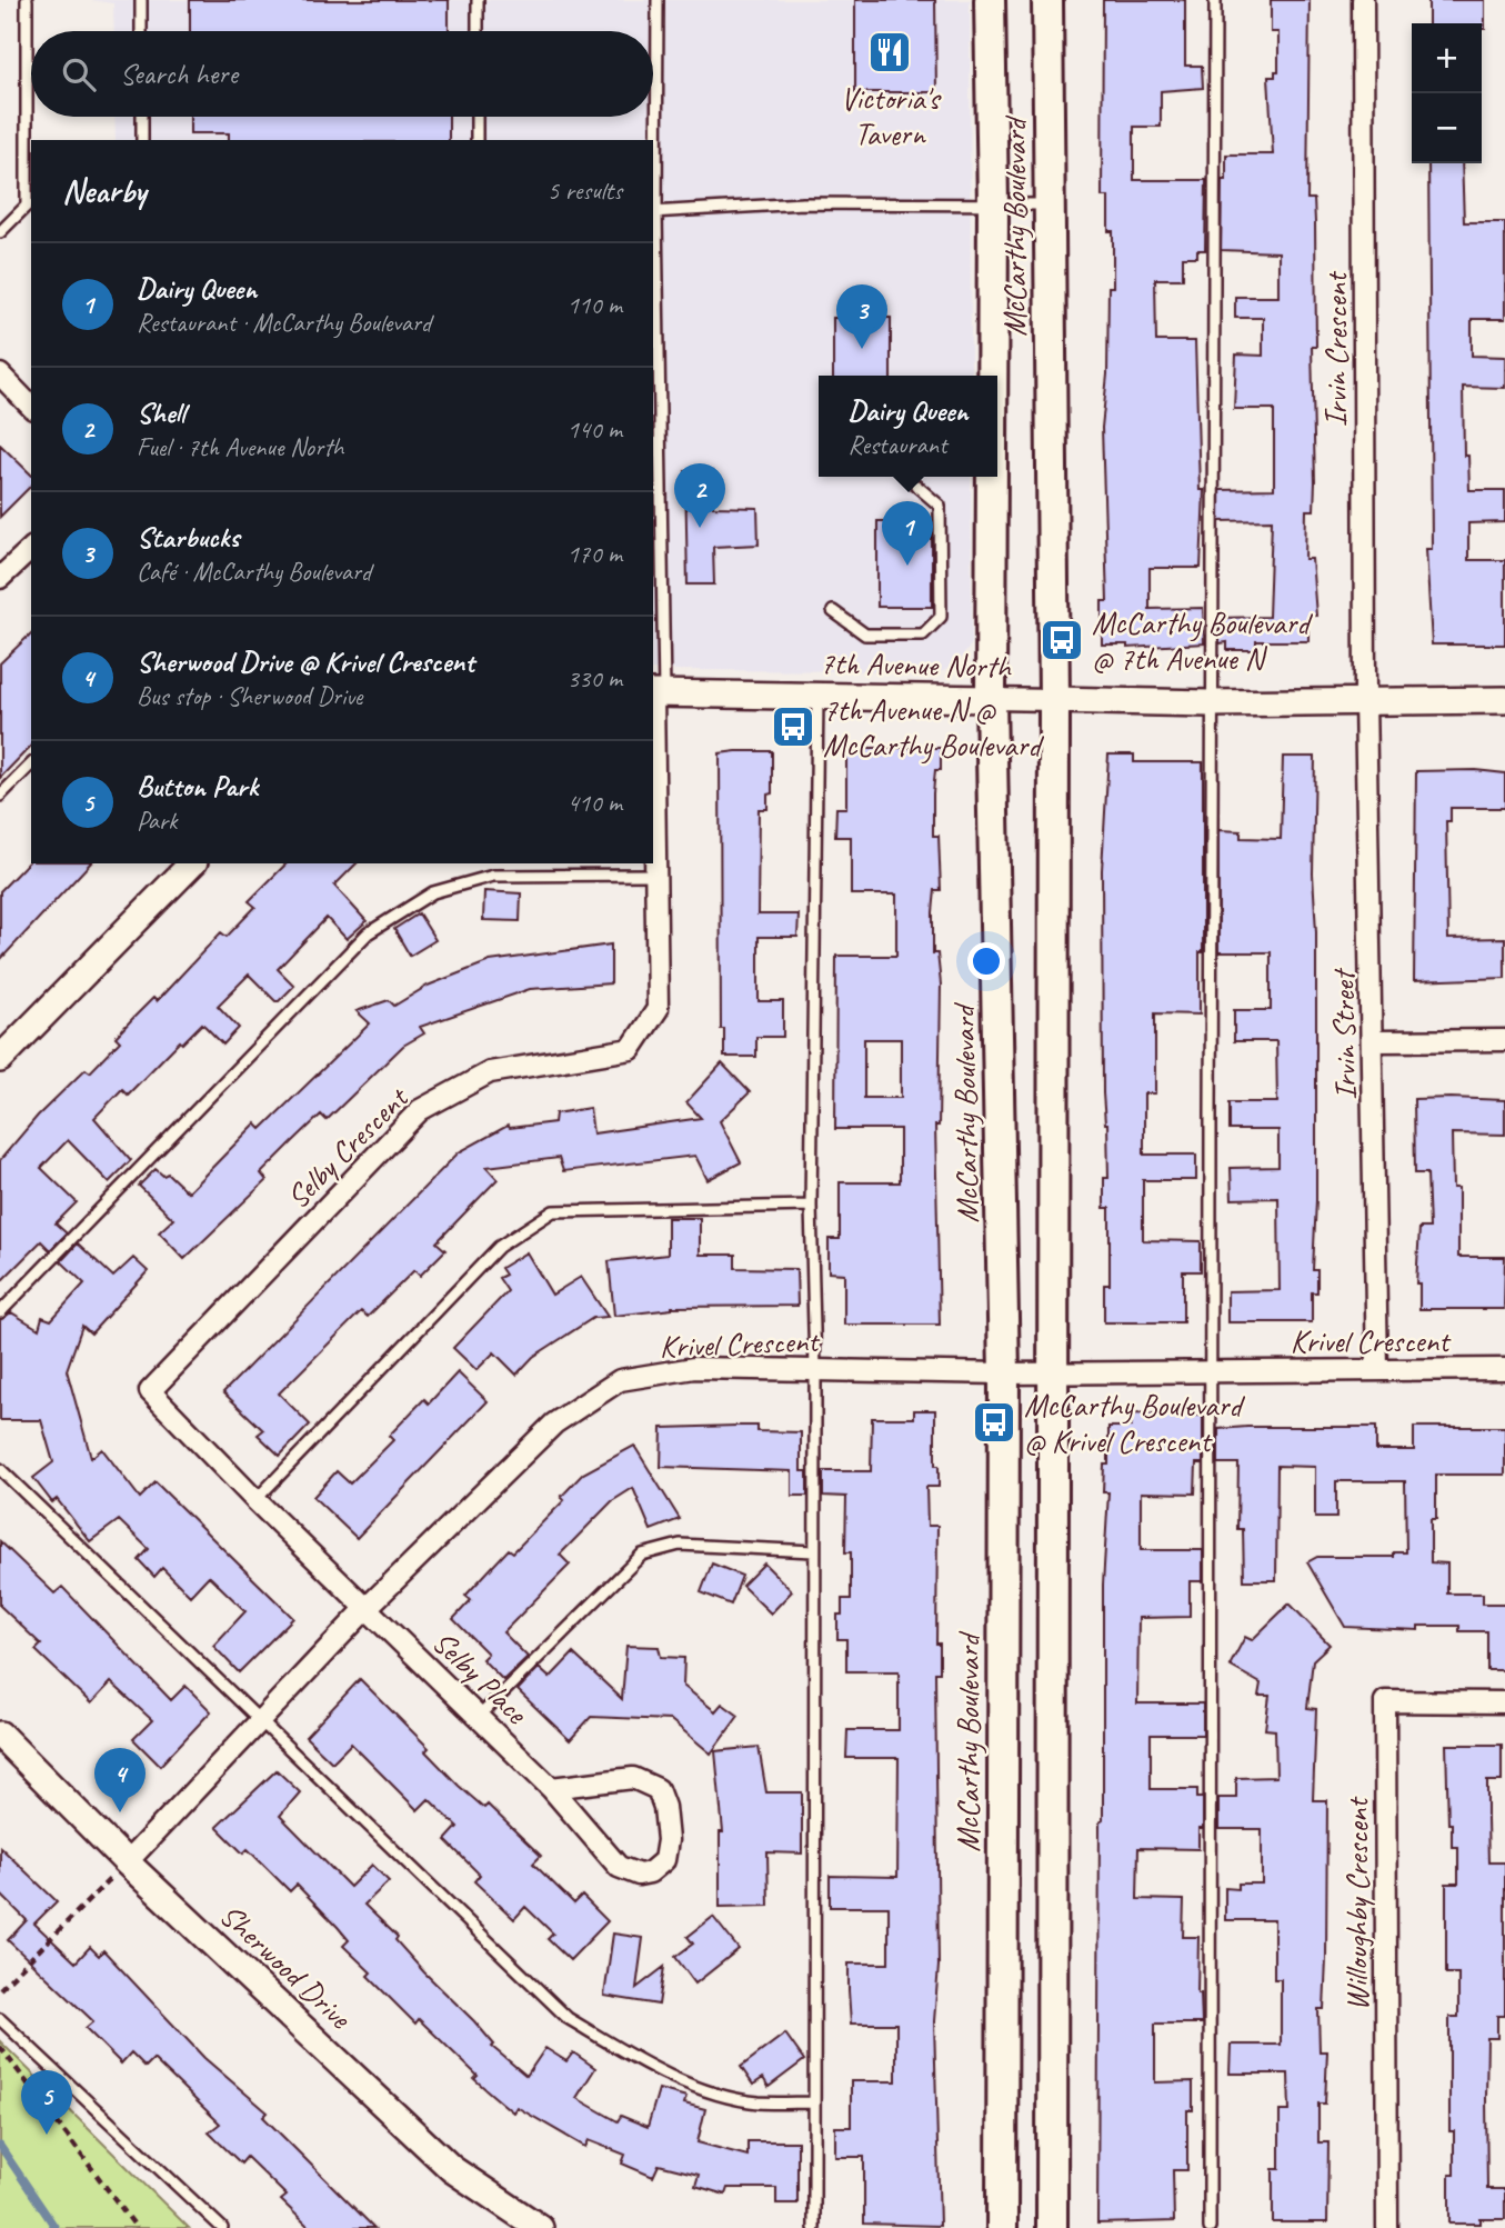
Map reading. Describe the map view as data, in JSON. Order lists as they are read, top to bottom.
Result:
{
  "streets": {
    "main road": ["McCarthy Boulevard"],
    "street": [
      "Irvin Crescent",
      "7th Avenue North",
      "Irvin Street",
      "Selby Crescent",
      "Krivel Crescent",
      "Selby Place",
      "Willoughby Crescent",
      "Sherwood Drive"
    ]
  },
  "crossings": [
    ["McCarthy Boulevard", "7th Avenue North"],
    ["McCarthy Boulevard", "Krivel Crescent"],
    ["Irvin Crescent", "7th Avenue North"],
    ["Irvin Crescent", "Irvin Street"],
    ["7th Avenue North", "Irvin Street"],
    ["7th Avenue North", "Selby Crescent"],
    ["Irvin Street", "Krivel Crescent"],
    ["Selby Crescent", "Krivel Crescent"],
    ["Selby Crescent", "Selby Place"],
    ["Krivel Crescent", "Selby Place"],
    ["Krivel Crescent", "Sherwood Drive"]
  ],
  "places": {
    "restaurant": ["Victoria's Tavern"],
    "bus stop": ["McCarthy Boulevard @ 7th Avenue N", "7th Avenue N @ McCarthy Boulevard", "McCarthy Boulevard @ Krivel Crescent"]
  },
  "page": {
    "map_buttons": ["+", "−"],
    "search": "Search here",
    "heading": ["Nearby", "5 results"],
    "list": [
      {
        "mark": "1",
        "name": "Dairy Queen",
        "note": "Restaurant · McCarthy Boulevard",
        "value": "110 m"
      },
      {
        "mark": "2",
        "name": "Shell",
        "note": "Fuel · 7th Avenue North",
        "value": "140 m"
      },
      {
        "mark": "3",
        "name": "Starbucks",
        "note": "Café · McCarthy Boulevard",
        "value": "170 m"
      },
      {
        "mark": "4",
        "name": "Sherwood Drive @ Krivel Crescent",
        "note": "Bus stop · Sherwood Drive",
        "value": "330 m"
      },
      {
        "mark": "5",
        "name": "Button Park",
        "note": "Park",
        "value": "410 m"
      }
    ],
    "pins": [
      "3",
      "2",
      "1",
      "4",
      "5"
    ],
    "popup": ["Dairy Queen", "Restaurant"]
  }
}
